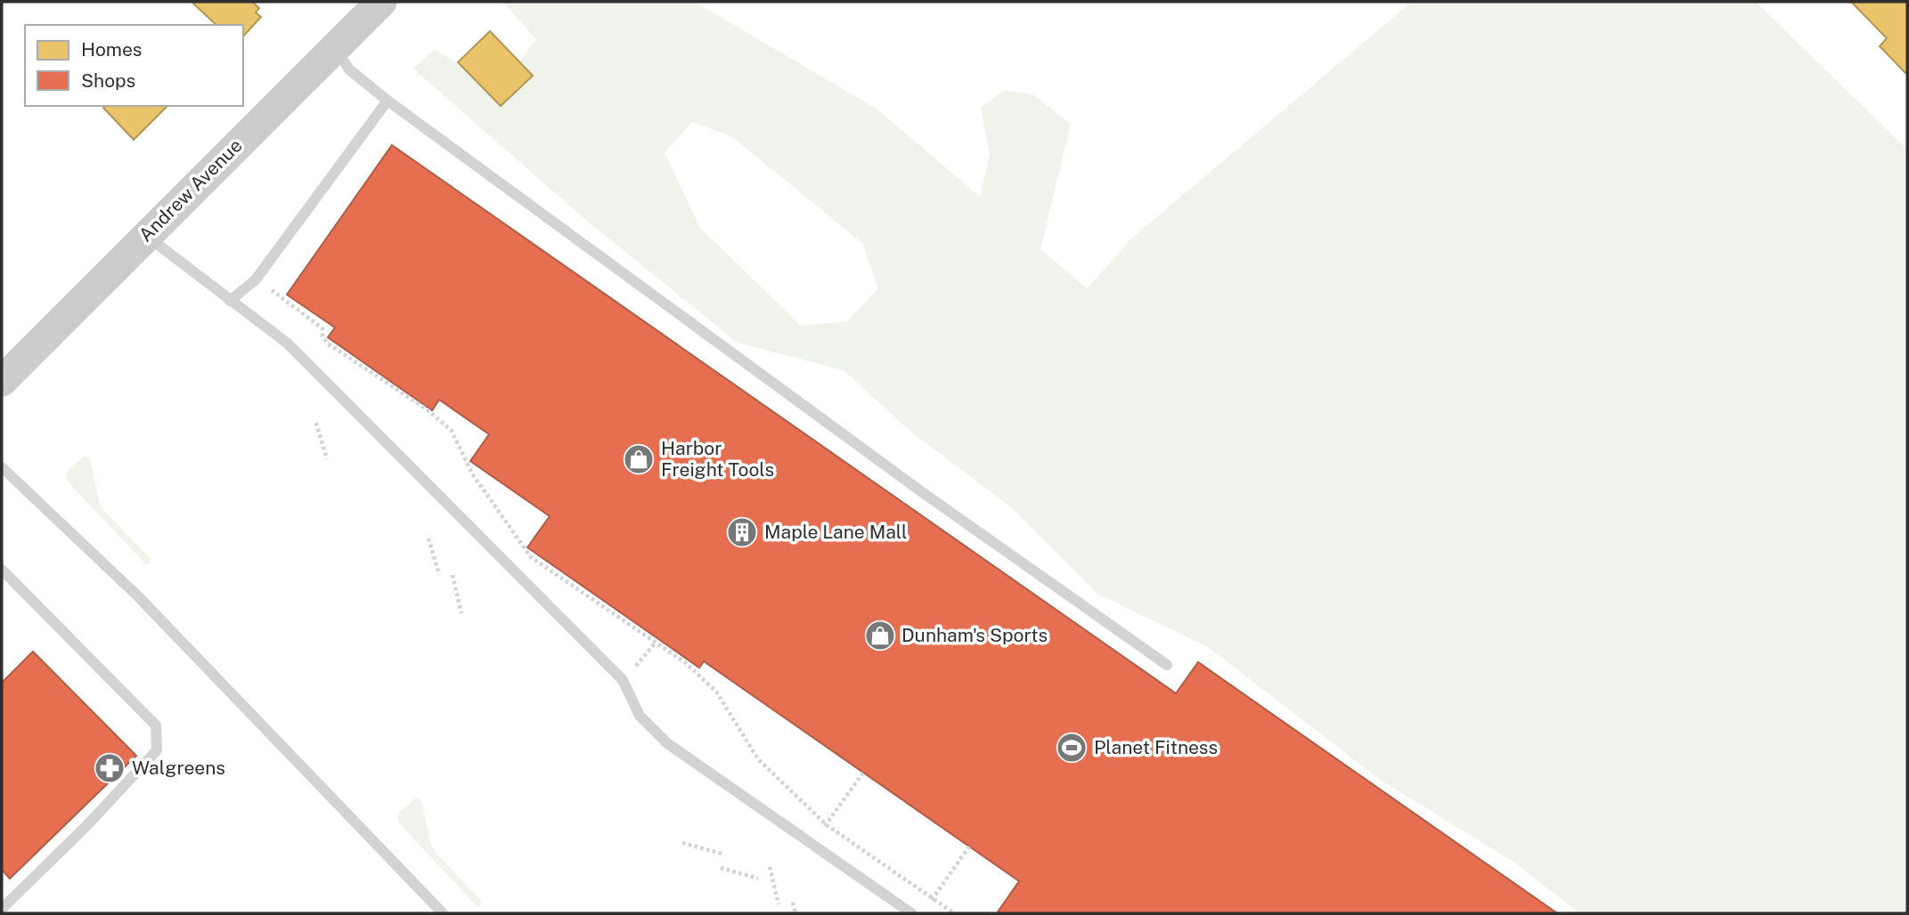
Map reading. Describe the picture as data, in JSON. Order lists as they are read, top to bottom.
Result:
{
  "streets": {
    "street": ["Andrew Avenue"]
  },
  "places": {
    "shop": ["Harbor Freight Tools", "Dunham's Sports"],
    "building": ["Maple Lane Mall"],
    "sports": ["Planet Fitness"],
    "pharmacy": ["Walgreens"]
  },
  "legend": ["Homes", "Shops"]
}
